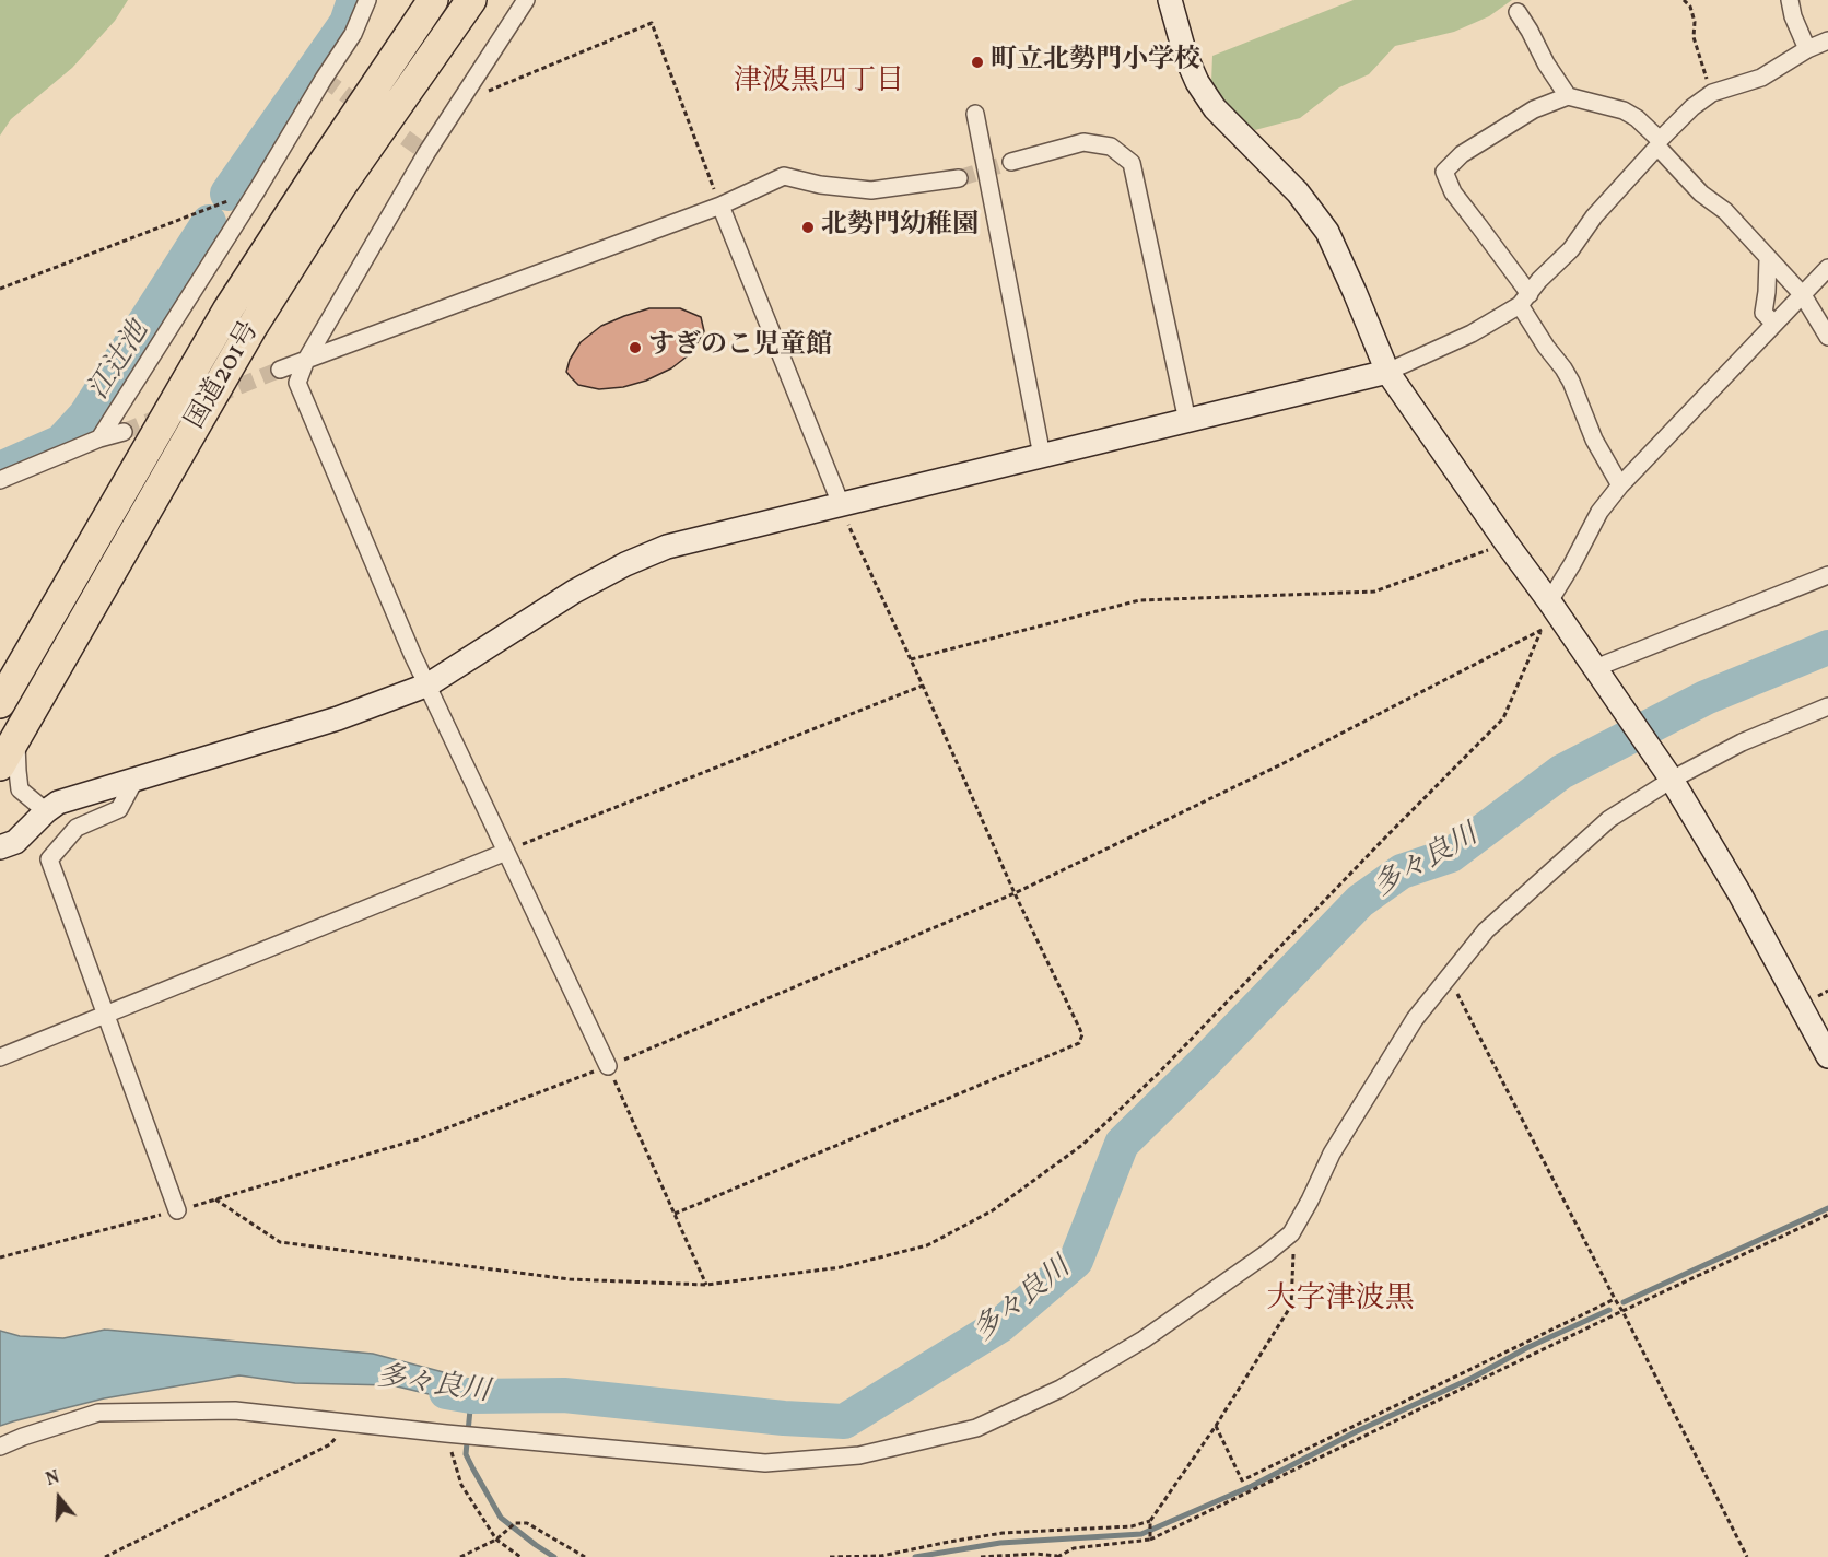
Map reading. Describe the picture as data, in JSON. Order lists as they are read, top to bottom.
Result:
{
  "streets": {
    "highway": ["国道201号"]
  },
  "districts": ["津波黒四丁目", "大字津波黒"],
  "water": ["江辻池", "多々良川"],
  "places": ["町立北勢門小学校", "北勢門幼稚園", "すぎのこ児童館"],
  "north": "top"
}
